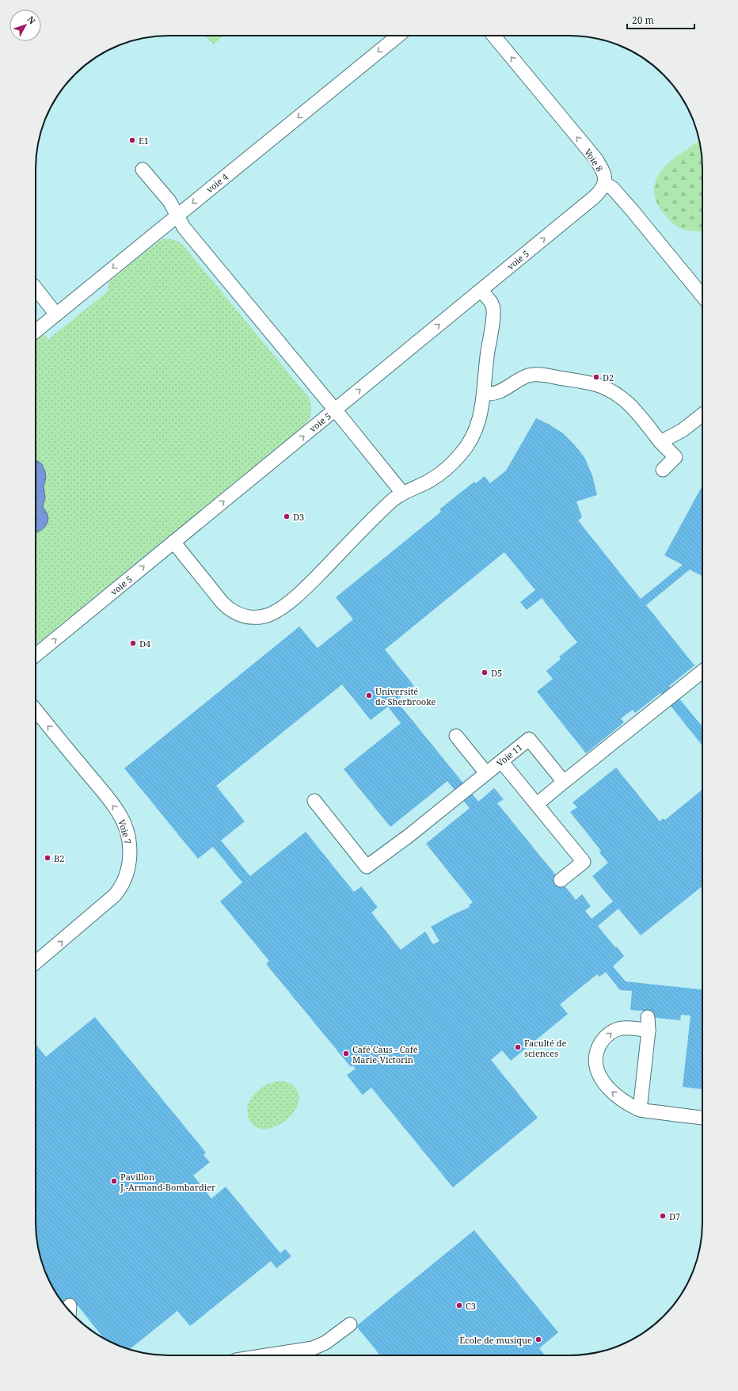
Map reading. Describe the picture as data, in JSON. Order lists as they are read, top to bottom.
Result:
{
  "streets": {
    "lane": [
      "Voie 8",
      "voie 4",
      "voie 5",
      "Voie 11",
      "Voie 7"
    ]
  },
  "crossings": [
    ["Voie 8", "voie 5"]
  ],
  "one_way": ["Voie 8", "voie 4", "voie 5"],
  "places": [
    "E1",
    "D2",
    "D3",
    "D4",
    "D5",
    "Université de Sherbrooke",
    "B2",
    "Faculté de sciences",
    "Café Caus - Café Marie-Victorin",
    "Pavillon J.-Armand-Bombardier",
    "D7",
    "C3",
    "École de musique"
  ],
  "scale_bar": "20 m",
  "north": "top right"
}
